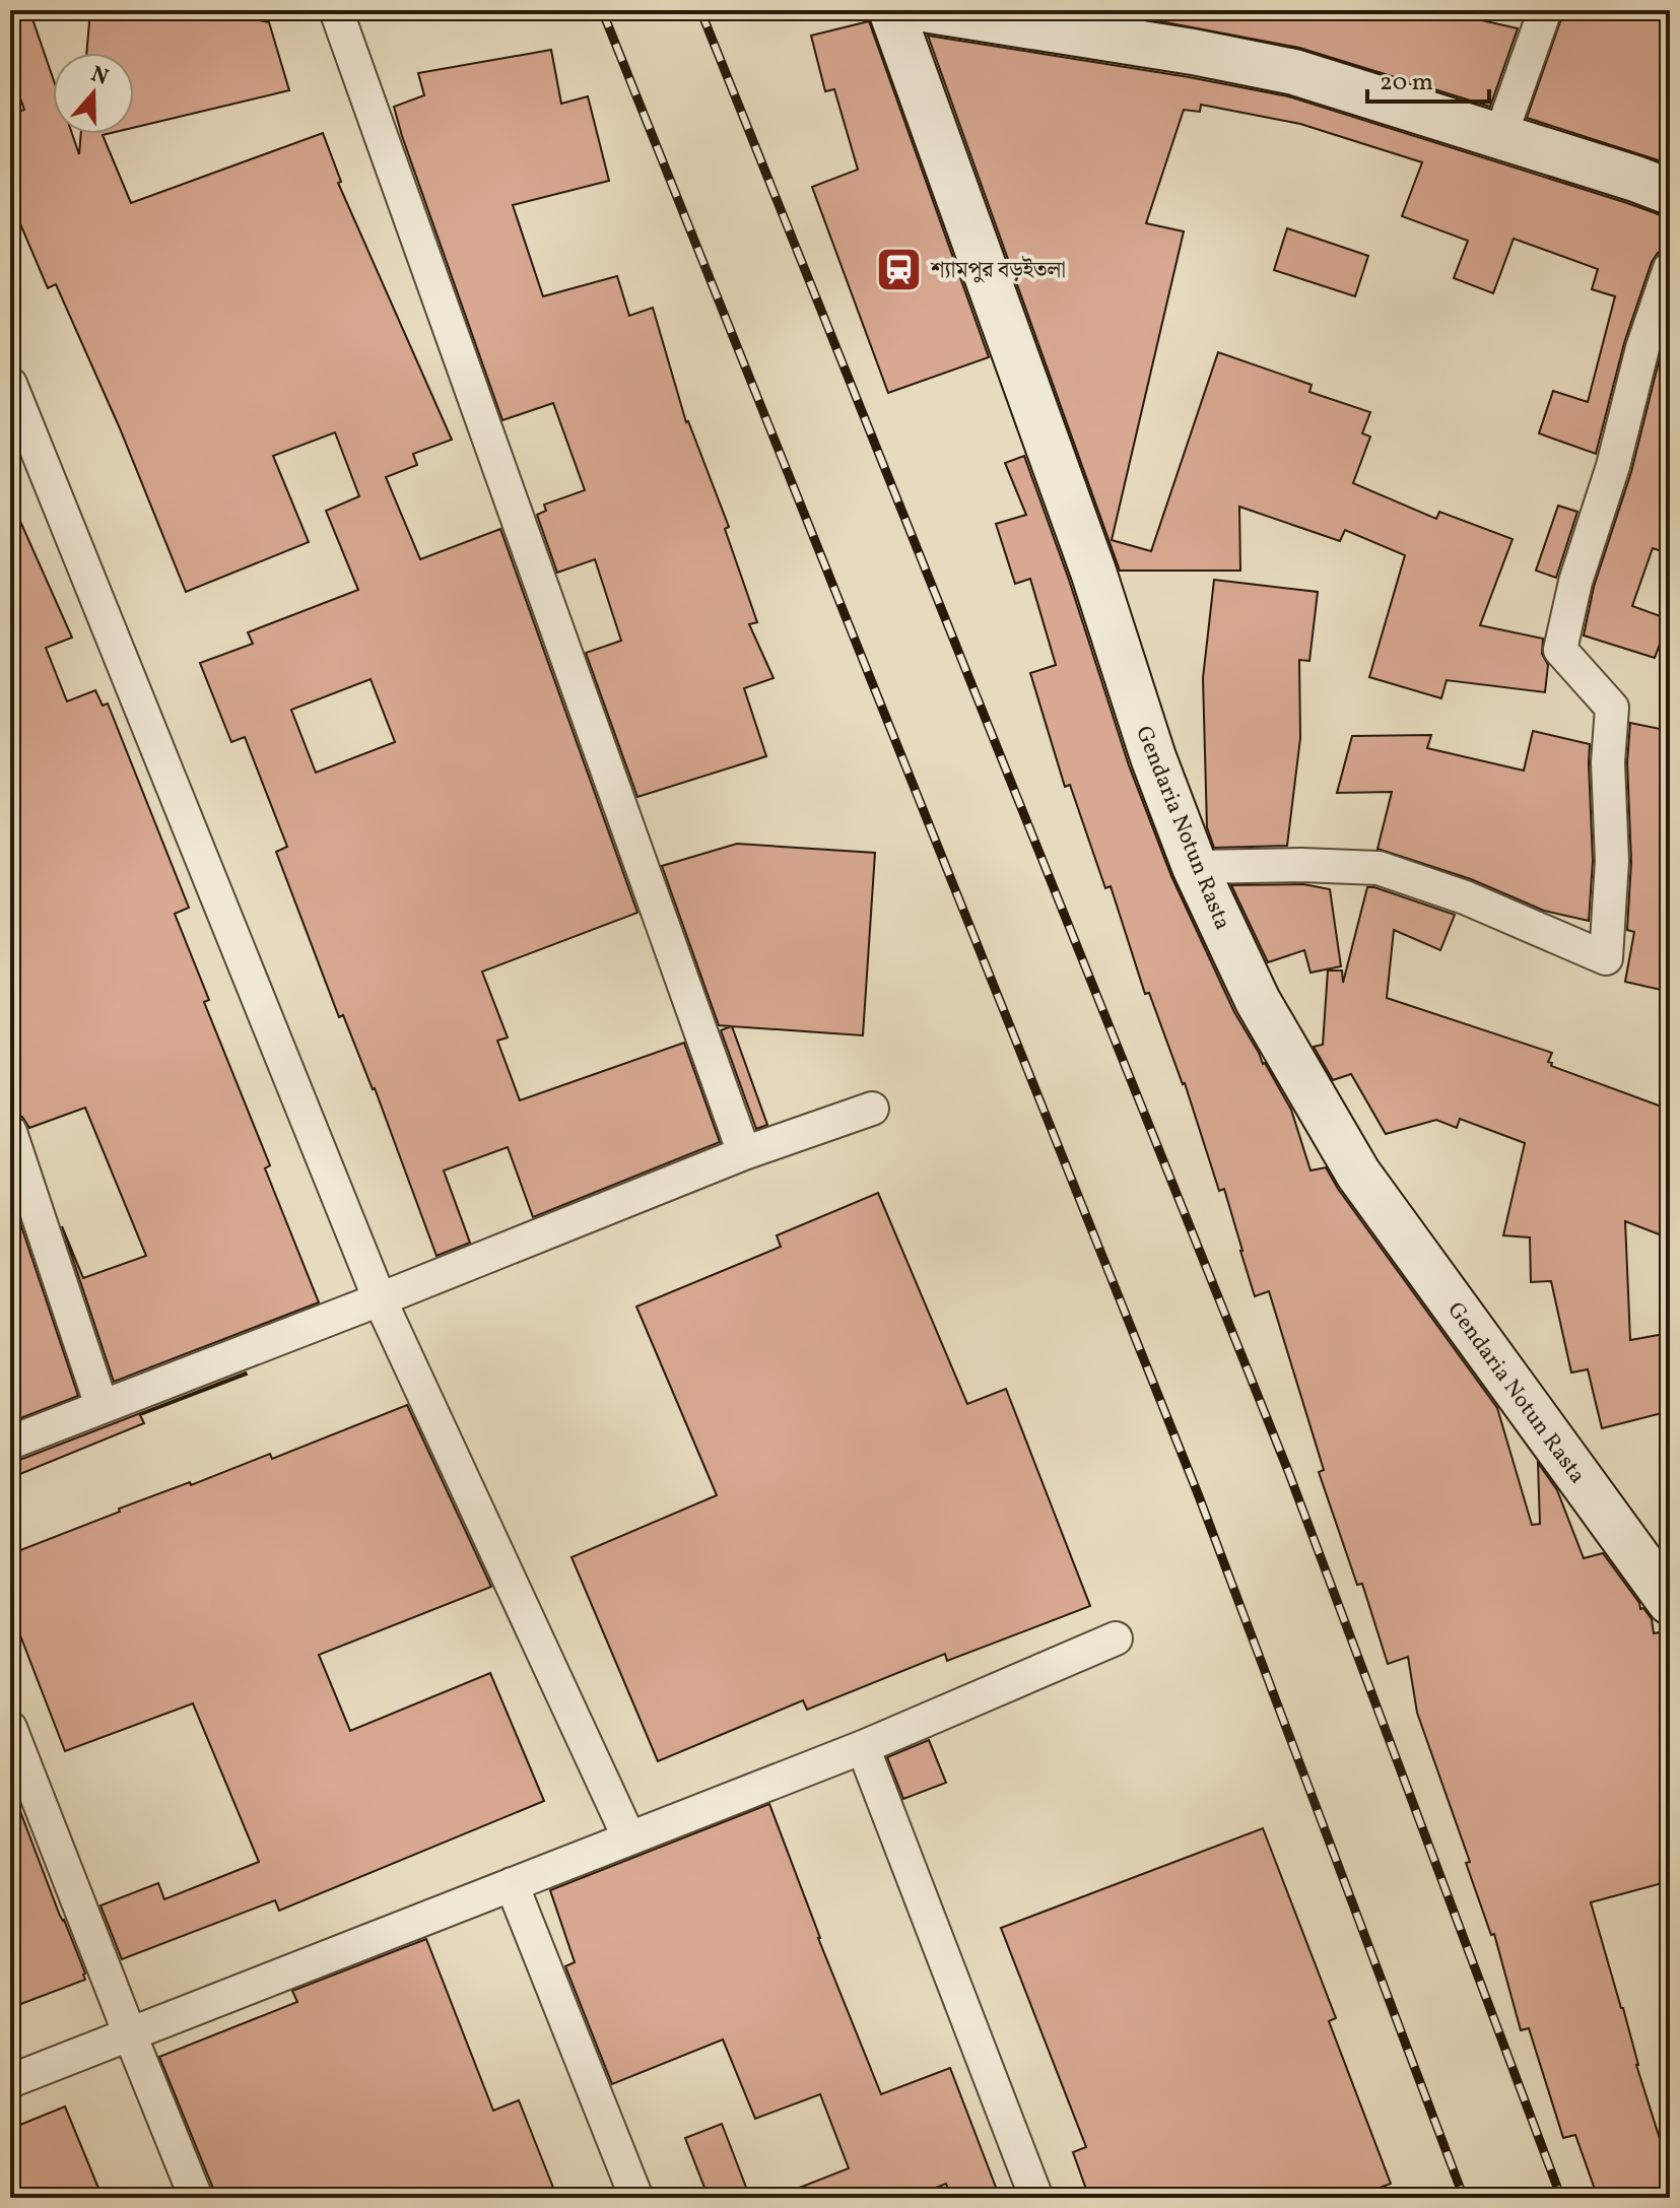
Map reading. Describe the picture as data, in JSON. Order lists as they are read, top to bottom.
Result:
{
  "streets": {
    "main road": ["Gendaria Notun Rasta"]
  },
  "places": {
    "station": ["শ্যামপুর বড়ইতলা"]
  },
  "scale_bar": "20 m",
  "north": "top"
}
